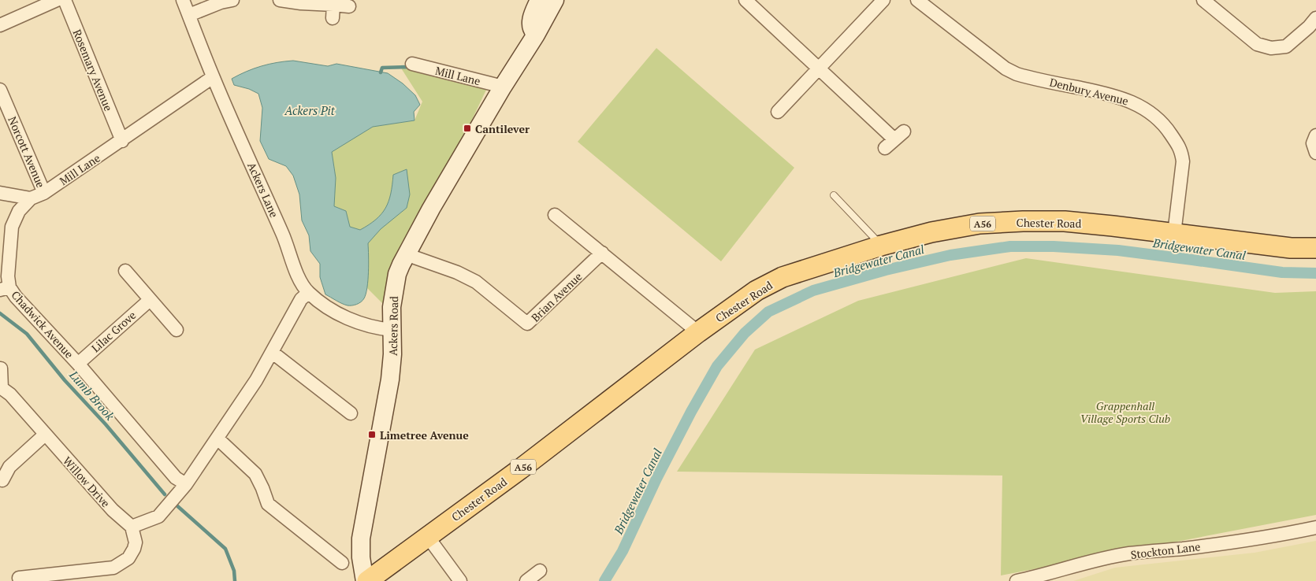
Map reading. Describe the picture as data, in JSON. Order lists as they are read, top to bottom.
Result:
{
  "streets": {
    "main road": ["Chester Road", "A56"],
    "street": [
      "Rosemary Avenue",
      "Mill Lane",
      "Denbury Avenue",
      "Norcott Avenue",
      "Ackers Lane",
      "Brian Avenue",
      "Chadwick Avenue",
      "Ackers Road",
      "Lilac Grove",
      "Willow Drive",
      "Stockton Lane"
    ]
  },
  "crossings": [
    ["Rosemary Avenue", "Mill Lane"],
    ["Mill Lane", "Norcott Avenue"],
    ["Mill Lane", "Ackers Lane"],
    ["Mill Lane", "Chadwick Avenue"],
    ["Mill Lane", "Ackers Road"],
    ["Denbury Avenue", "Chester Road"],
    ["Ackers Lane", "Ackers Road"],
    ["Chester Road", "Ackers Road"],
    ["Brian Avenue", "Ackers Road"],
    ["Chadwick Avenue", "Lilac Grove"]
  ],
  "water": ["Ackers Pit", "Bridgewater Canal", "Lumb Brook"],
  "parks": ["Grappenhall Village Sports Club"],
  "places": {
    "transit": ["Cantilever", "Limetree Avenue"]
  }
}
